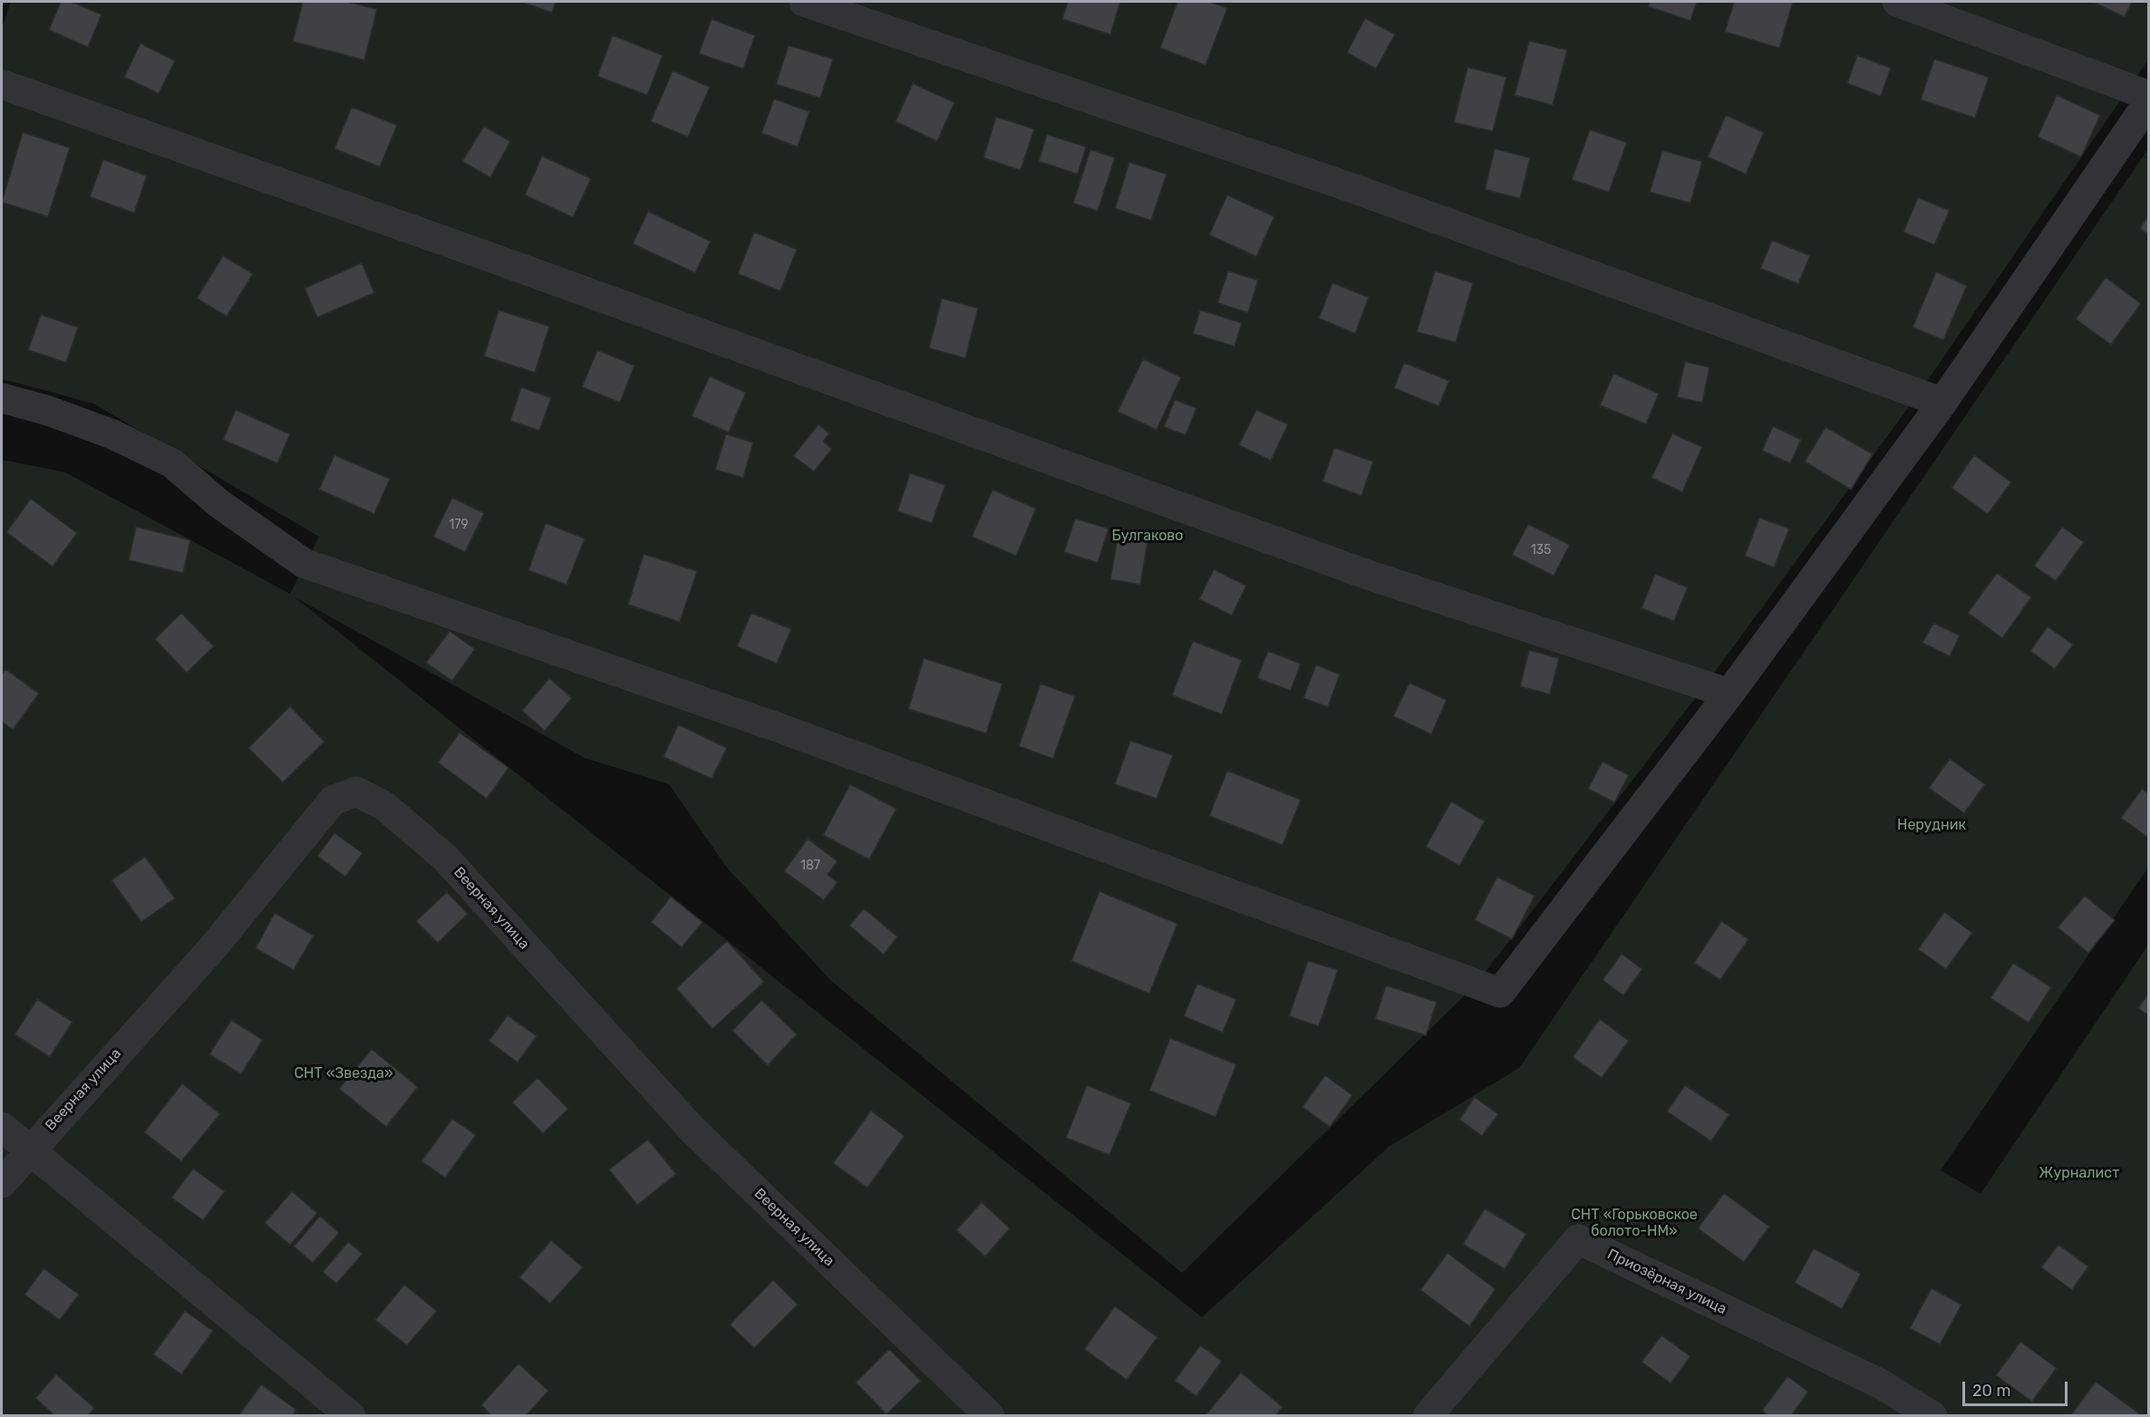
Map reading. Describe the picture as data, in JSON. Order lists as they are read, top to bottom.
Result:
{
  "streets": {
    "street": ["Веерная улица", "Приозёрная улица"]
  },
  "parks": [
    "Булгаково",
    "Нерудник",
    "СНТ «Звезда»",
    "Журналист",
    "СНТ «Горьковское болото-НМ»"
  ],
  "house_numbers": ["179", "135", "187"],
  "scale_bar": "20 m"
}
